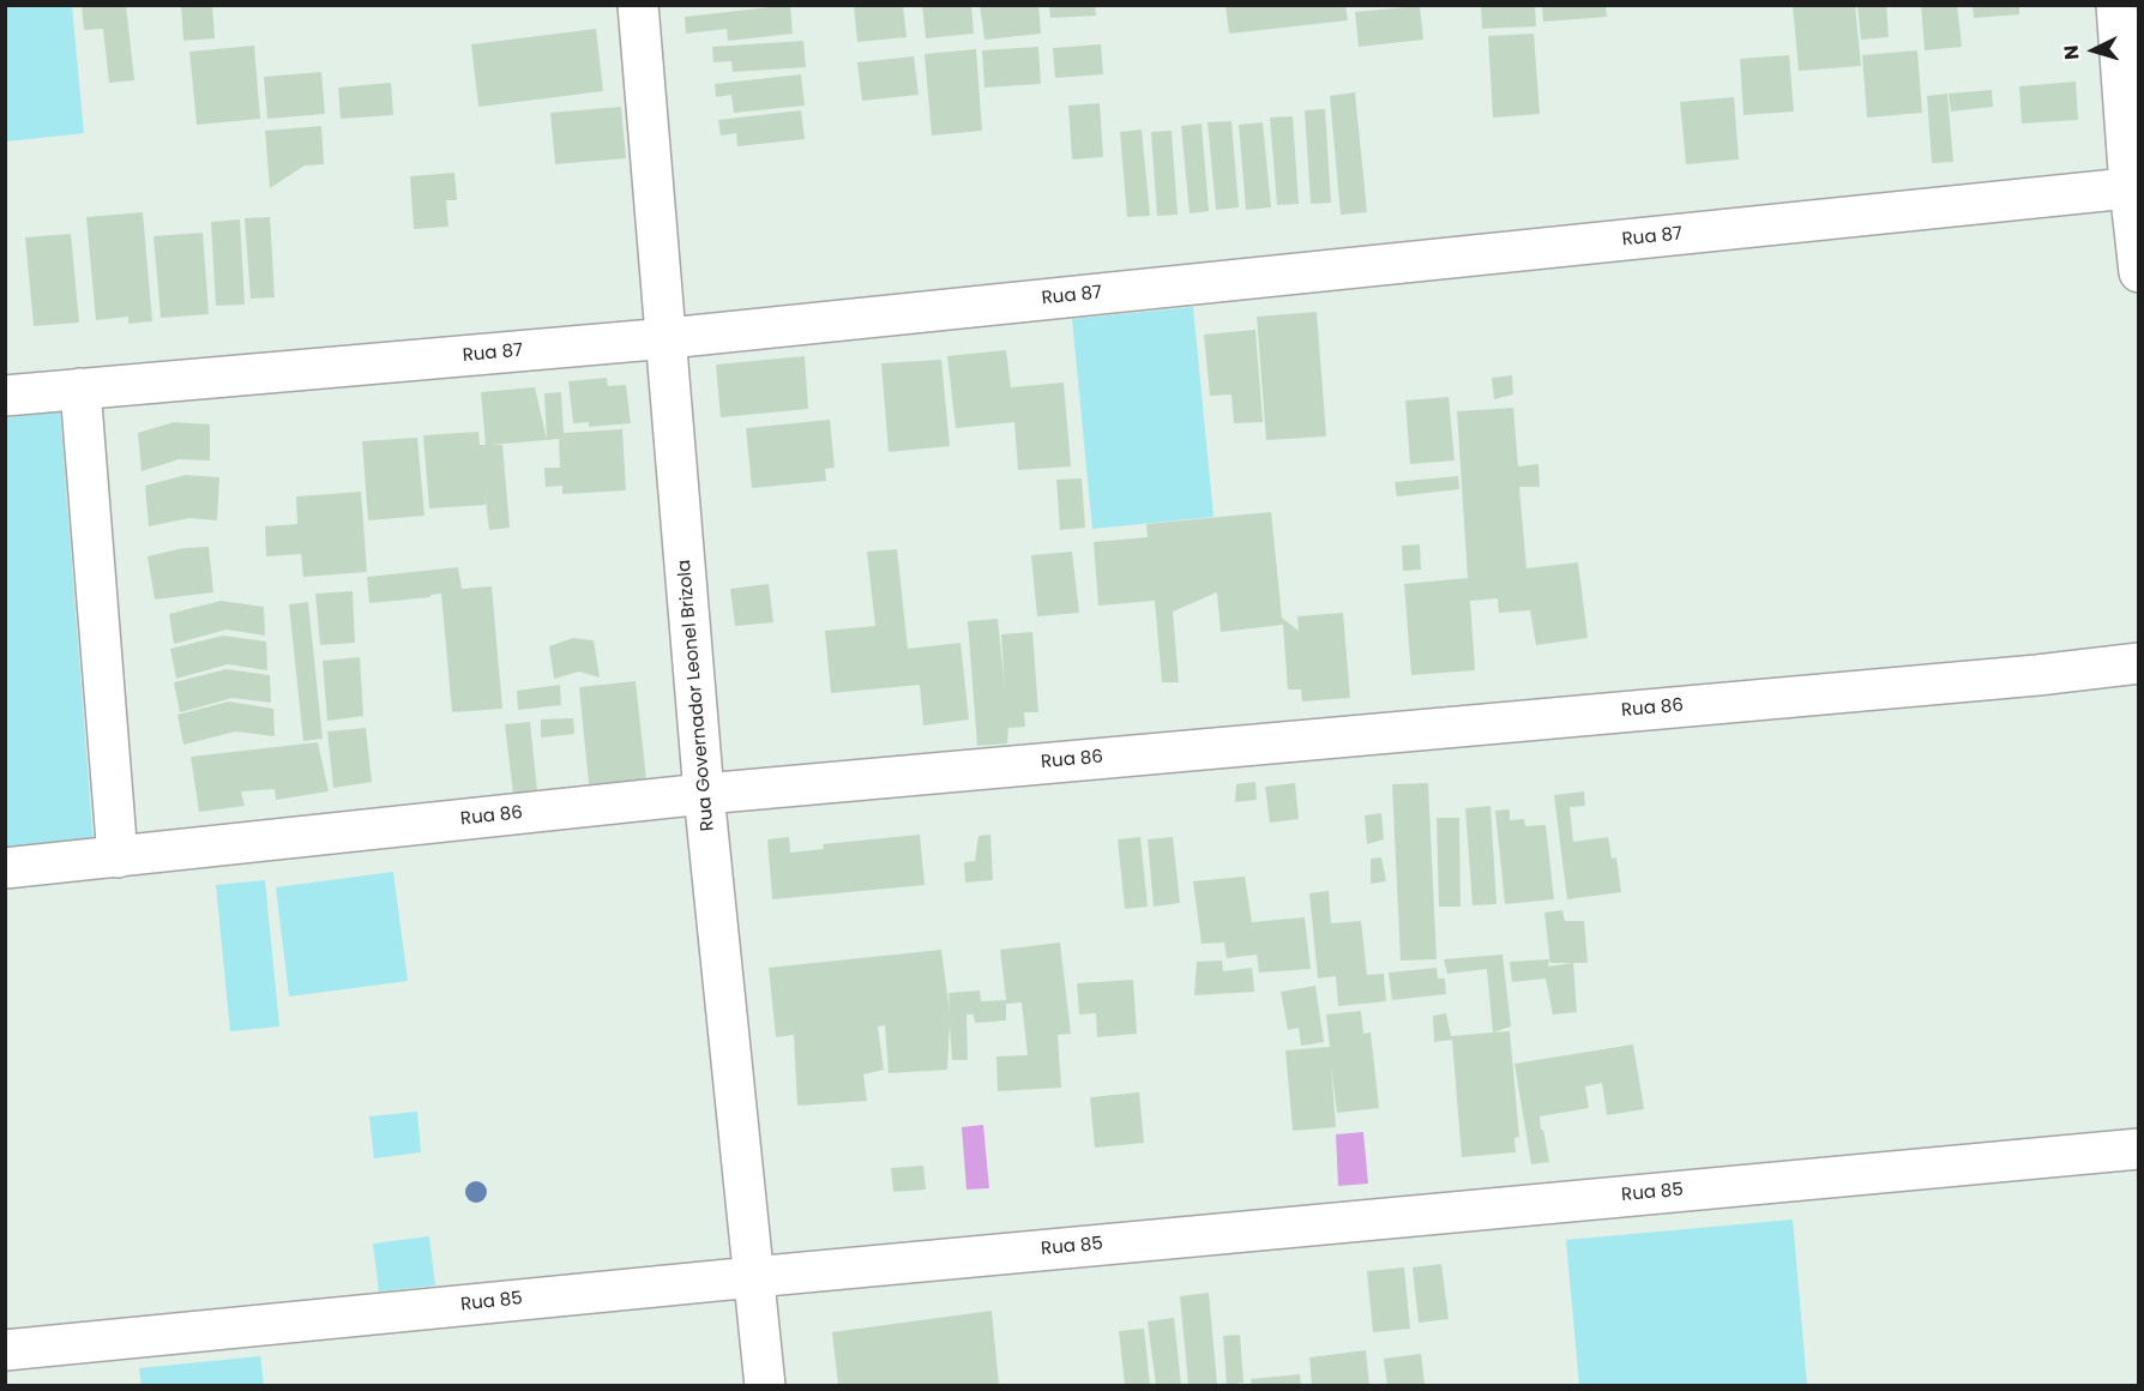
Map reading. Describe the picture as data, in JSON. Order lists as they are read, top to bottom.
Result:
{
  "streets": {
    "street": [
      "Rua 87",
      "Rua Governador Leonel Brizola",
      "Rua 86",
      "Rua 85"
    ]
  },
  "crossings": [
    ["Rua 87", "Rua Governador Leonel Brizola"],
    ["Rua Governador Leonel Brizola", "Rua 86"],
    ["Rua Governador Leonel Brizola", "Rua 85"]
  ],
  "north": "left"
}
